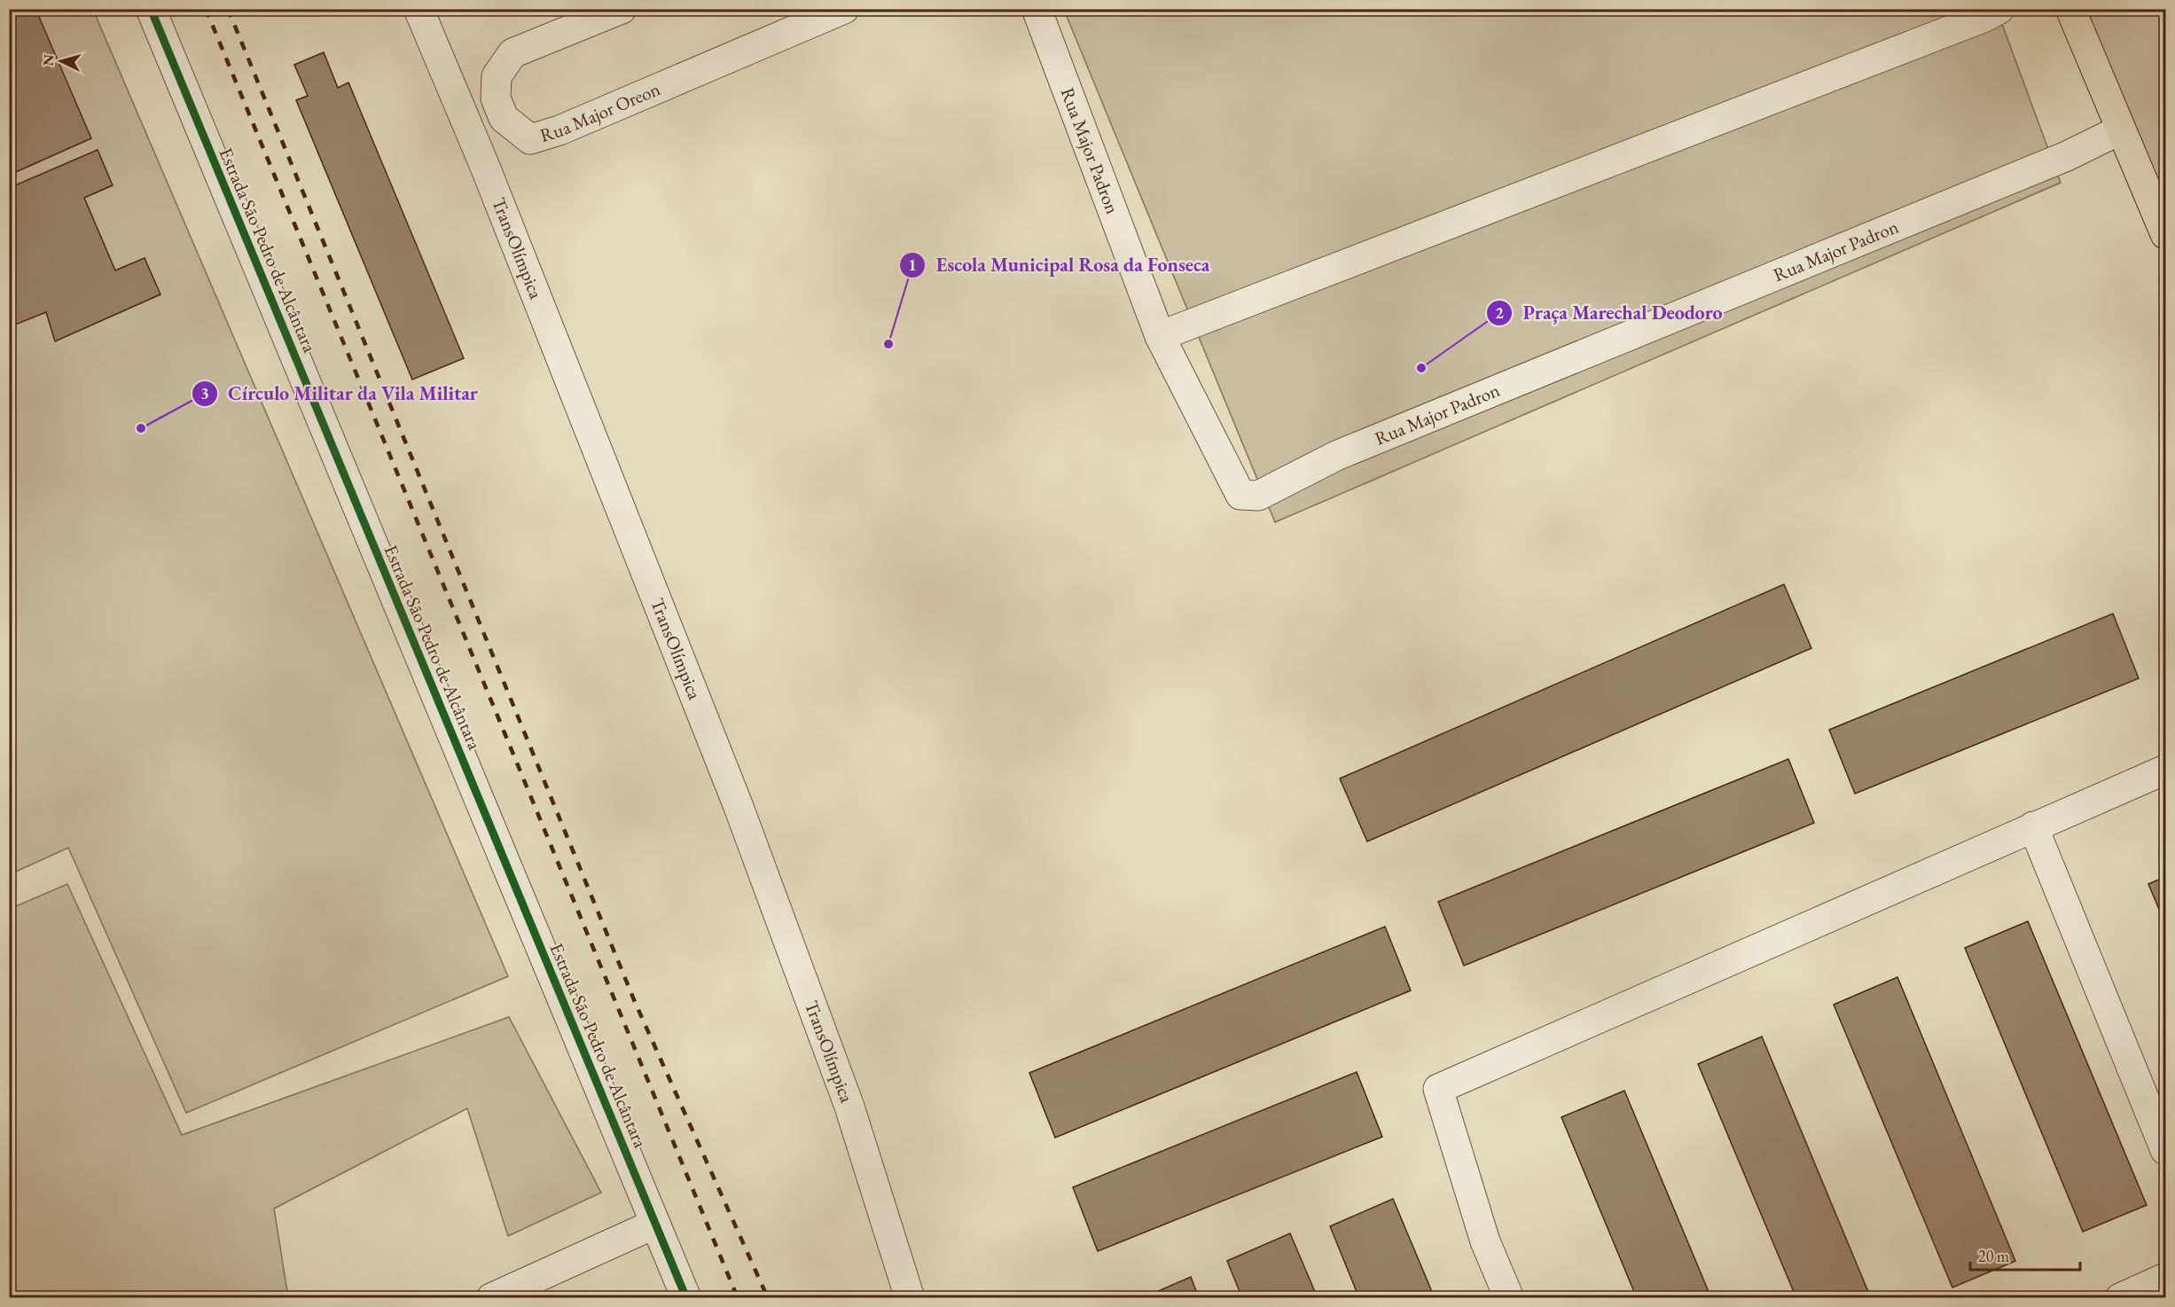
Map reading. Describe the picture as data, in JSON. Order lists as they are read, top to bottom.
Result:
{
  "streets": {
    "street": [
      "Rua Major Oreon",
      "Rua Major Padron",
      "TransOlímpica",
      "Estrada São Pedro de Alcântara"
    ]
  },
  "places": ["Escola Municipal Rosa da Fonseca", "Praça Marechal Deodoro", "Círculo Militar da Vila Militar"],
  "scale_bar": "20 m",
  "north": "left"
}
